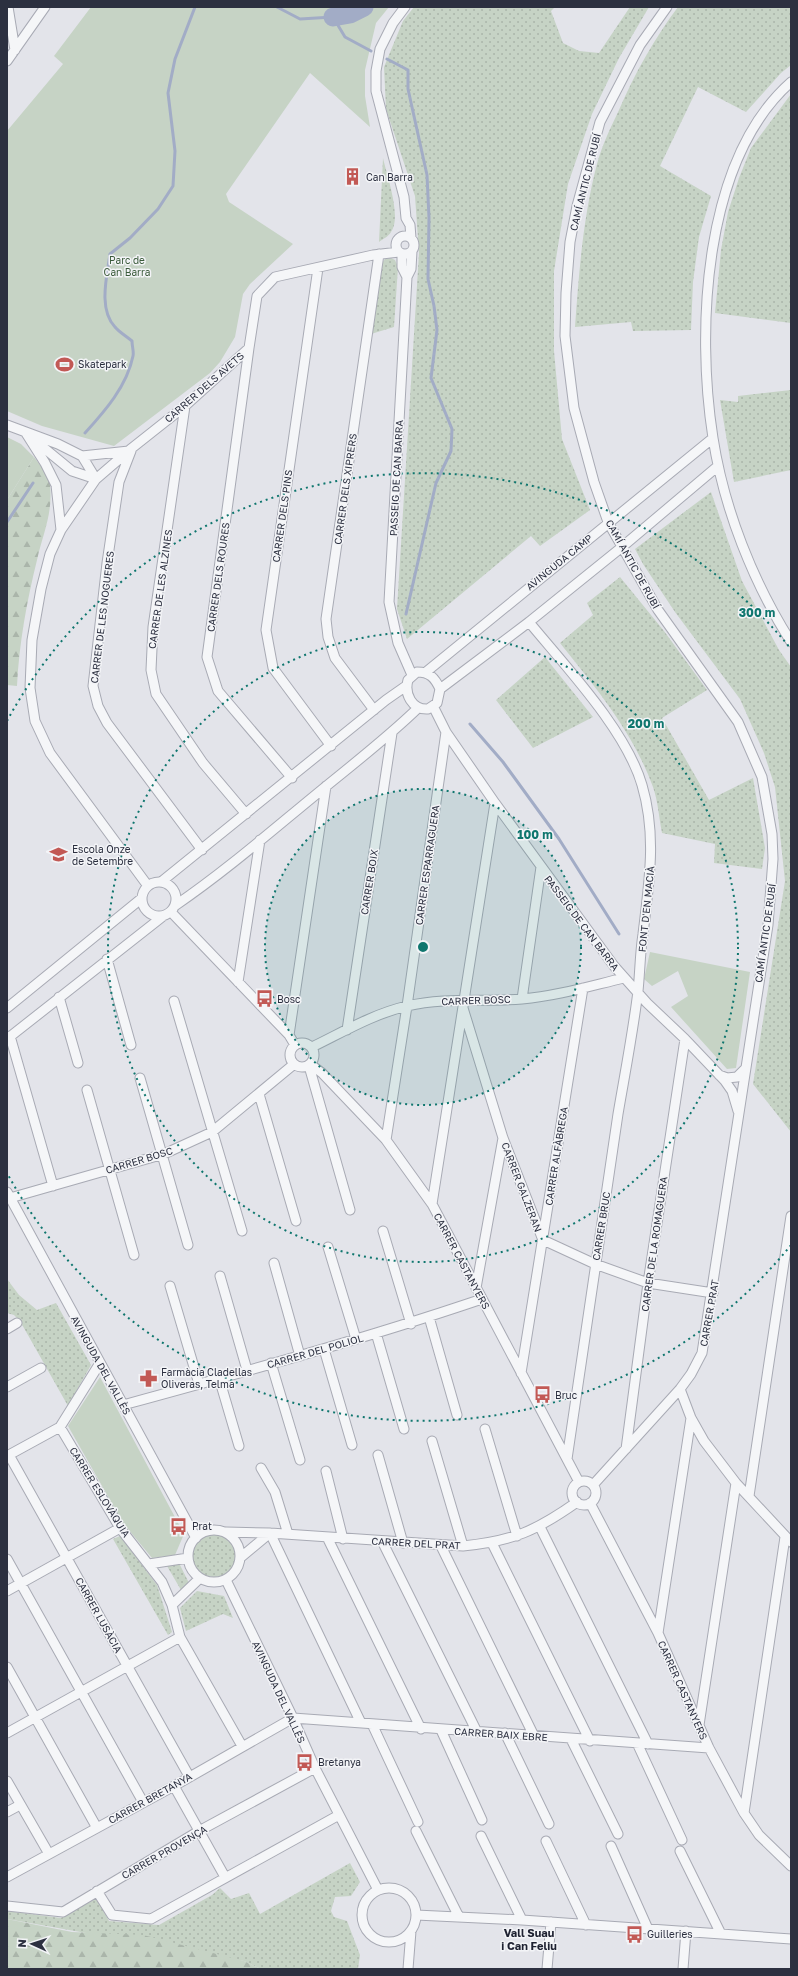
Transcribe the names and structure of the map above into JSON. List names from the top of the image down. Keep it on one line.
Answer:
{"streets":{"street":["CAMÍ ANTIC DE RUBÍ","CARRER DELS AVETS","PASSEIG DE CAN BARRA","CARRER DELS XIPRERS","CARRER DELS PINS","AVINGUDA CAMP","CARRER DELS ROURES","CARRER DE LES ALZINES","CARRER DE LES NOGUERES","CARRER ESPARRAGUERA","CARRER BOIX","FONT D'EN MACIÀ","CARRER BOSC","CARRER ALFÀBREGA","CARRER GALZERAN","CARRER BRUC","CARRER DE LA ROMAGUERA","CARRER CASTANYERS","CARRER PRAT","CARRER DEL POLIOL","AVINGUDA DEL VALLÈS","CARRER ESLOVÀQUIA","CARRER DEL PRAT","CARRER LUSÀCIA","CARRER BAIX EBRE","CARRER BRETANYA","CARRER PROVENÇA"]},"crossings":[["CAMÍ ANTIC DE RUBÍ","PASSEIG DE CAN BARRA"],["CAMÍ ANTIC DE RUBÍ","AVINGUDA CAMP"],["CAMÍ ANTIC DE RUBÍ","CARRER PRAT"],["CARRER DELS AVETS","PASSEIG DE CAN BARRA"],["CARRER DELS AVETS","CARRER DELS XIPRERS"],["CARRER DELS AVETS","CARRER DELS PINS"],["CARRER DELS AVETS","CARRER DELS ROURES"],["CARRER DELS AVETS","CARRER DE LES ALZINES"],["CARRER DELS AVETS","CARRER DE LES NOGUERES"],["PASSEIG DE CAN BARRA","AVINGUDA CAMP"],["PASSEIG DE CAN BARRA","CARRER ESPARRAGUERA"],["PASSEIG DE CAN BARRA","FONT D'EN MACIÀ"],["PASSEIG DE CAN BARRA","CARRER BOSC"],["PASSEIG DE CAN BARRA","CARRER GALZERAN"],["PASSEIG DE CAN BARRA","CARRER BRUC"],["PASSEIG DE CAN BARRA","CARRER DE LA ROMAGUERA"],["PASSEIG DE CAN BARRA","CARRER PRAT"],["CARRER ESPARRAGUERA","CARRER BOSC"],["CARRER ESPARRAGUERA","CARRER CASTANYERS"],["CARRER BOIX","CARRER BOSC"],["FONT D'EN MACIÀ","CARRER BRUC"],["CARRER BOSC","CARRER ALFÀBREGA"],["CARRER BOSC","CARRER GALZERAN"],["CARRER BOSC","CARRER CASTANYERS"],["CARRER BOSC","AVINGUDA DEL VALLÈS"],["CARRER ALFÀBREGA","CARRER GALZERAN"],["CARRER ALFÀBREGA","CARRER CASTANYERS"],["CARRER GALZERAN","CARRER BRUC"],["CARRER GALZERAN","CARRER DE LA ROMAGUERA"],["CARRER GALZERAN","CARRER PRAT"],["CARRER BRUC","CARRER CASTANYERS"],["CARRER DE LA ROMAGUERA","CARRER PRAT"],["CARRER CASTANYERS","CARRER PRAT"],["CARRER CASTANYERS","CARRER DEL POLIOL"],["CARRER CASTANYERS","CARRER DEL PRAT"],["CARRER CASTANYERS","CARRER BAIX EBRE"],["CARRER PRAT","CARRER DEL PRAT"],["CARRER DEL POLIOL","AVINGUDA DEL VALLÈS"],["AVINGUDA DEL VALLÈS","CARRER DEL PRAT"],["AVINGUDA DEL VALLÈS","CARRER BAIX EBRE"],["AVINGUDA DEL VALLÈS","CARRER BRETANYA"],["AVINGUDA DEL VALLÈS","CARRER PROVENÇA"],["CARRER ESLOVÀQUIA","CARRER BRETANYA"],["CARRER LUSÀCIA","CARRER BRETANYA"],["CARRER BAIX EBRE","CARRER BRETANYA"]],"districts":["Vall Suau i Can Feliu"],"parks":["Parc de Can Barra"],"places":{"building":["Can Barra"],"sports":["Skatepark"],"school or university":["Escola Onze de Setembre"],"bus stop":["Bosc","Bruc","Prat","Bretanya","Guilleries"],"pharmacy":["Farmàcia Cladellas Oliveras, Telma"]},"north":"left","rings":["300 m","200 m","100 m"]}
